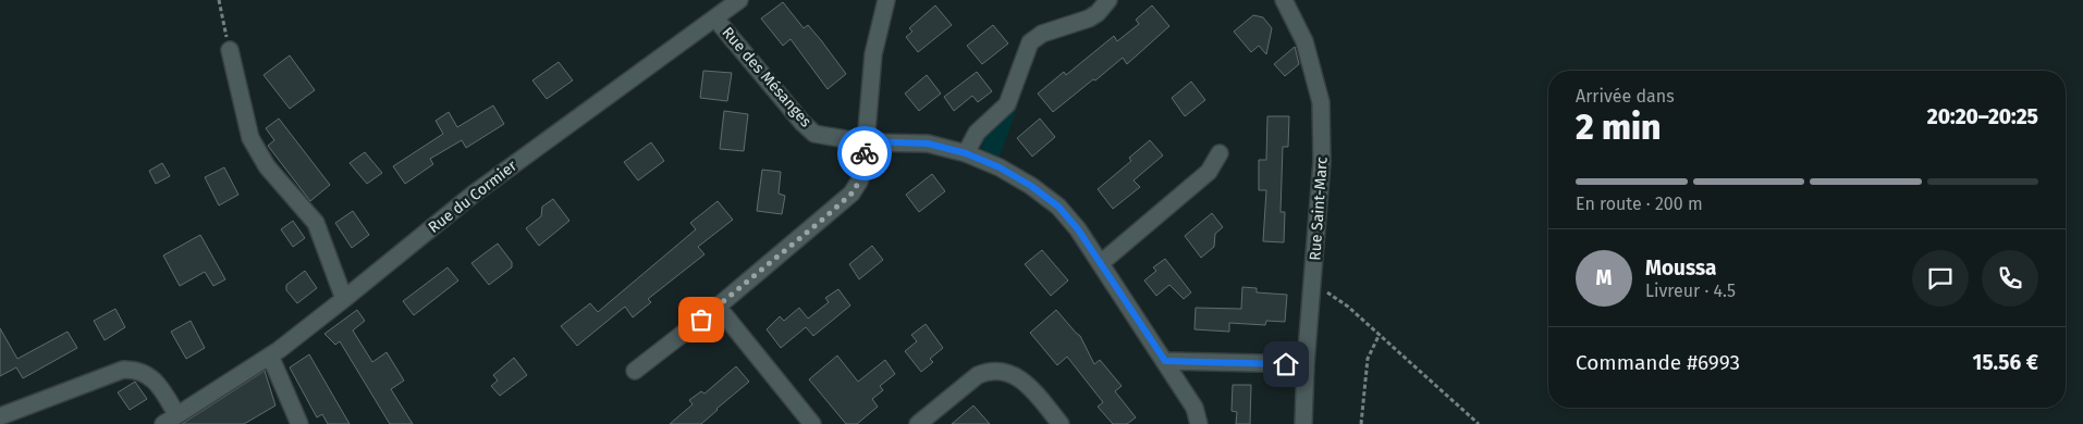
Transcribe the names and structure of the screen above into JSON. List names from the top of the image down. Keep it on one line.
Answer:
{"streets":{"street":["Rue des Mésanges","Rue du Cormier","Rue Saint-Marc"]},"crossings":[["Rue des Mésanges","Rue du Cormier"]],"page":{"heading":["2 min","Arrivée dans","20:20–20:25"],"panel":["Moussa","Livreur · 4.5","Commande #6993","15.56 €"],"bar":"En route · 200 m","round":"M"}}
